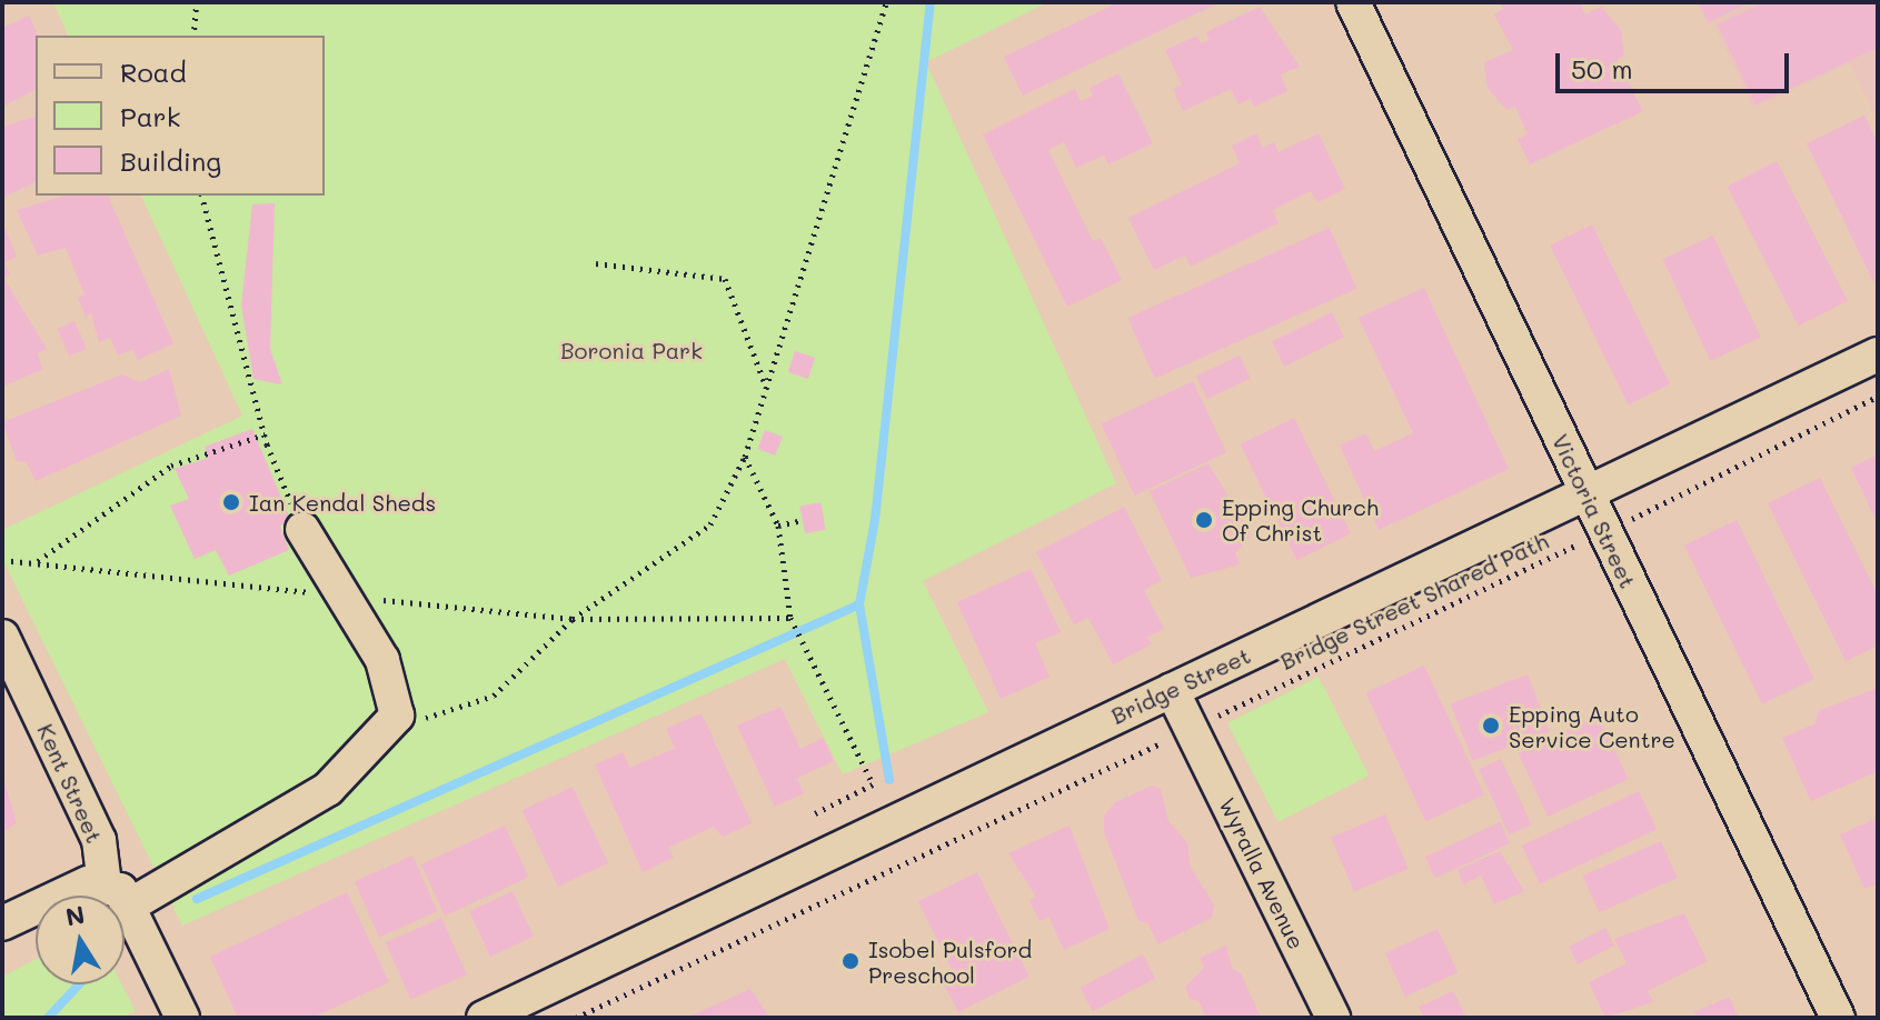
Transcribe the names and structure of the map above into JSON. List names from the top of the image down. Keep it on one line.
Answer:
{"streets":{"street":["Victoria Street","Bridge Street","Kent Street","Wyralla Avenue"],"path":["Bridge Street Shared Path"]},"crossings":[["Victoria Street","Bridge Street"],["Bridge Street Shared Path","Wyralla Avenue"],["Bridge Street","Wyralla Avenue"]],"parks":["Boronia Park"],"places":["Ian Kendal Sheds","Epping Church Of Christ","Epping Auto Service Centre","Isobel Pulsford Preschool"],"legend":["Road","Park","Building"],"scale_bar":"50 m","north":"top"}
